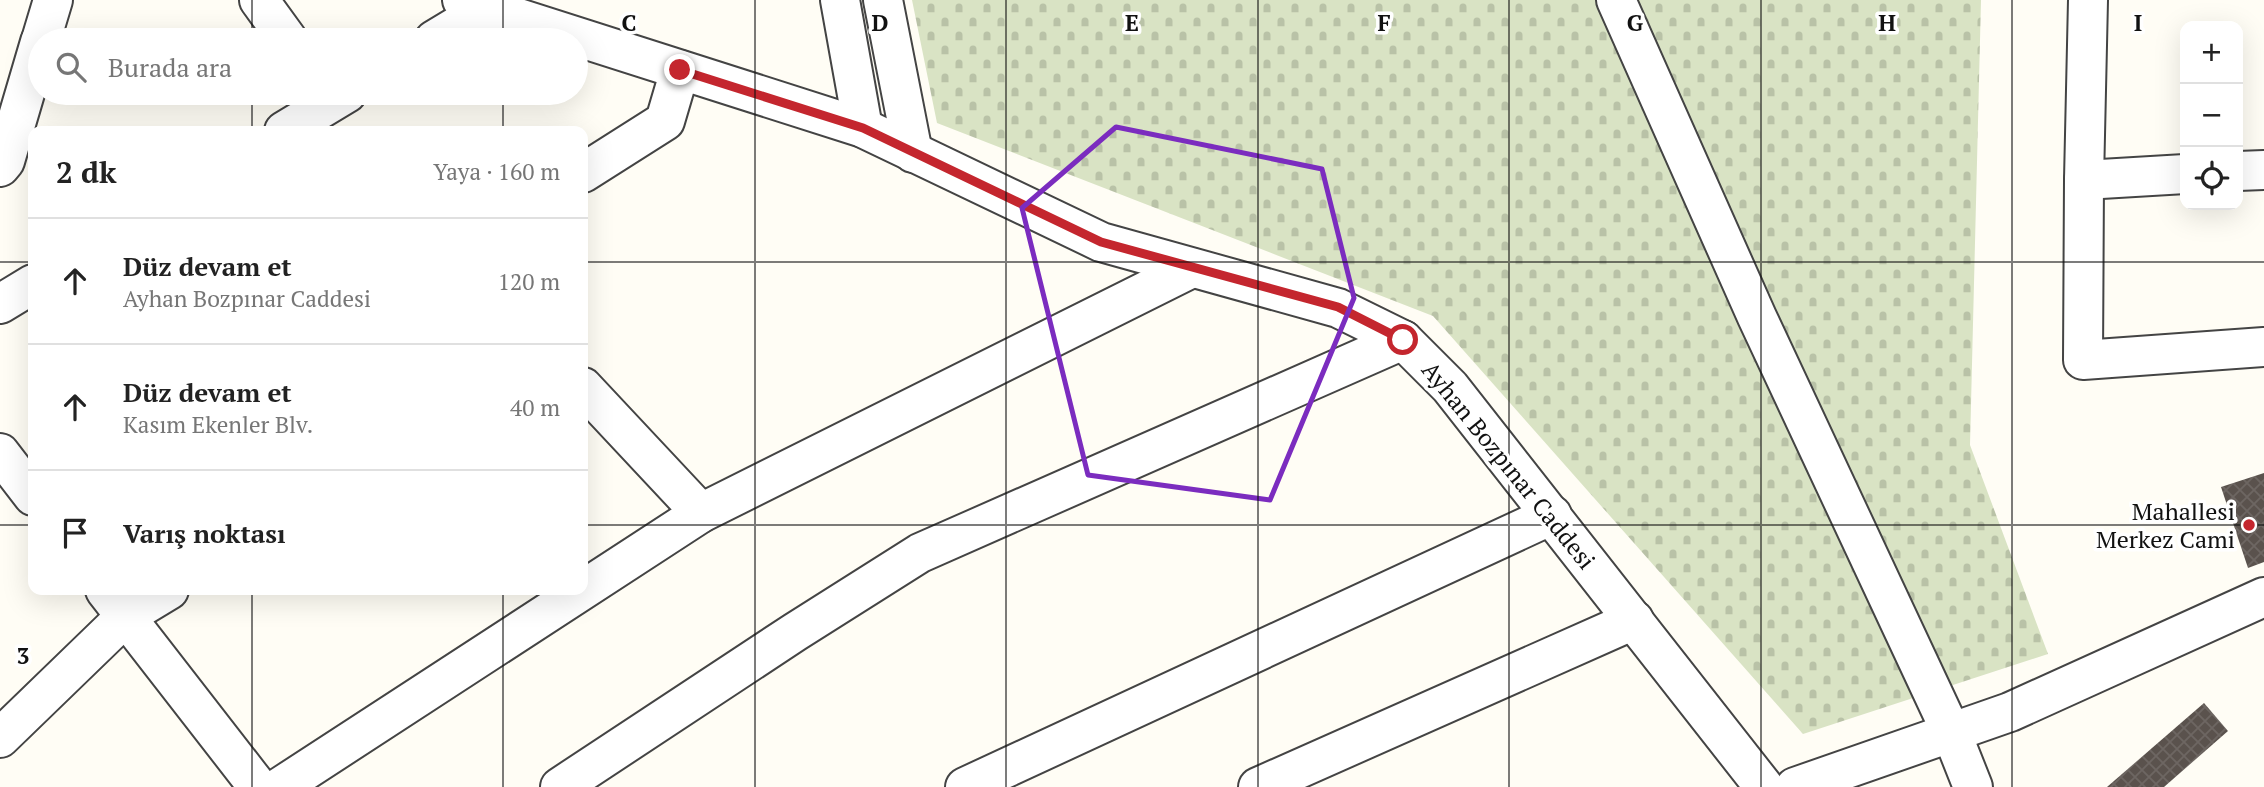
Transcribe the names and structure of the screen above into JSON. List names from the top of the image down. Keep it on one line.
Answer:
{"streets":{"street":["Ayhan Bozpınar Caddesi"]},"places":["Mahallesi Merkez Cami"],"page":{"map_buttons":["+","−"],"search":"Burada ara","heading":["2 dk","Yaya · 160 m"],"list":[["Düz devam et","Ayhan Bozpınar Caddesi","120 m"],["Düz devam et","Kasım Ekenler Blv.","40 m"],"Varış noktası"]},"grid":{"columns":["C","D","E","F","G","H","I"],"rows":["3"]}}
